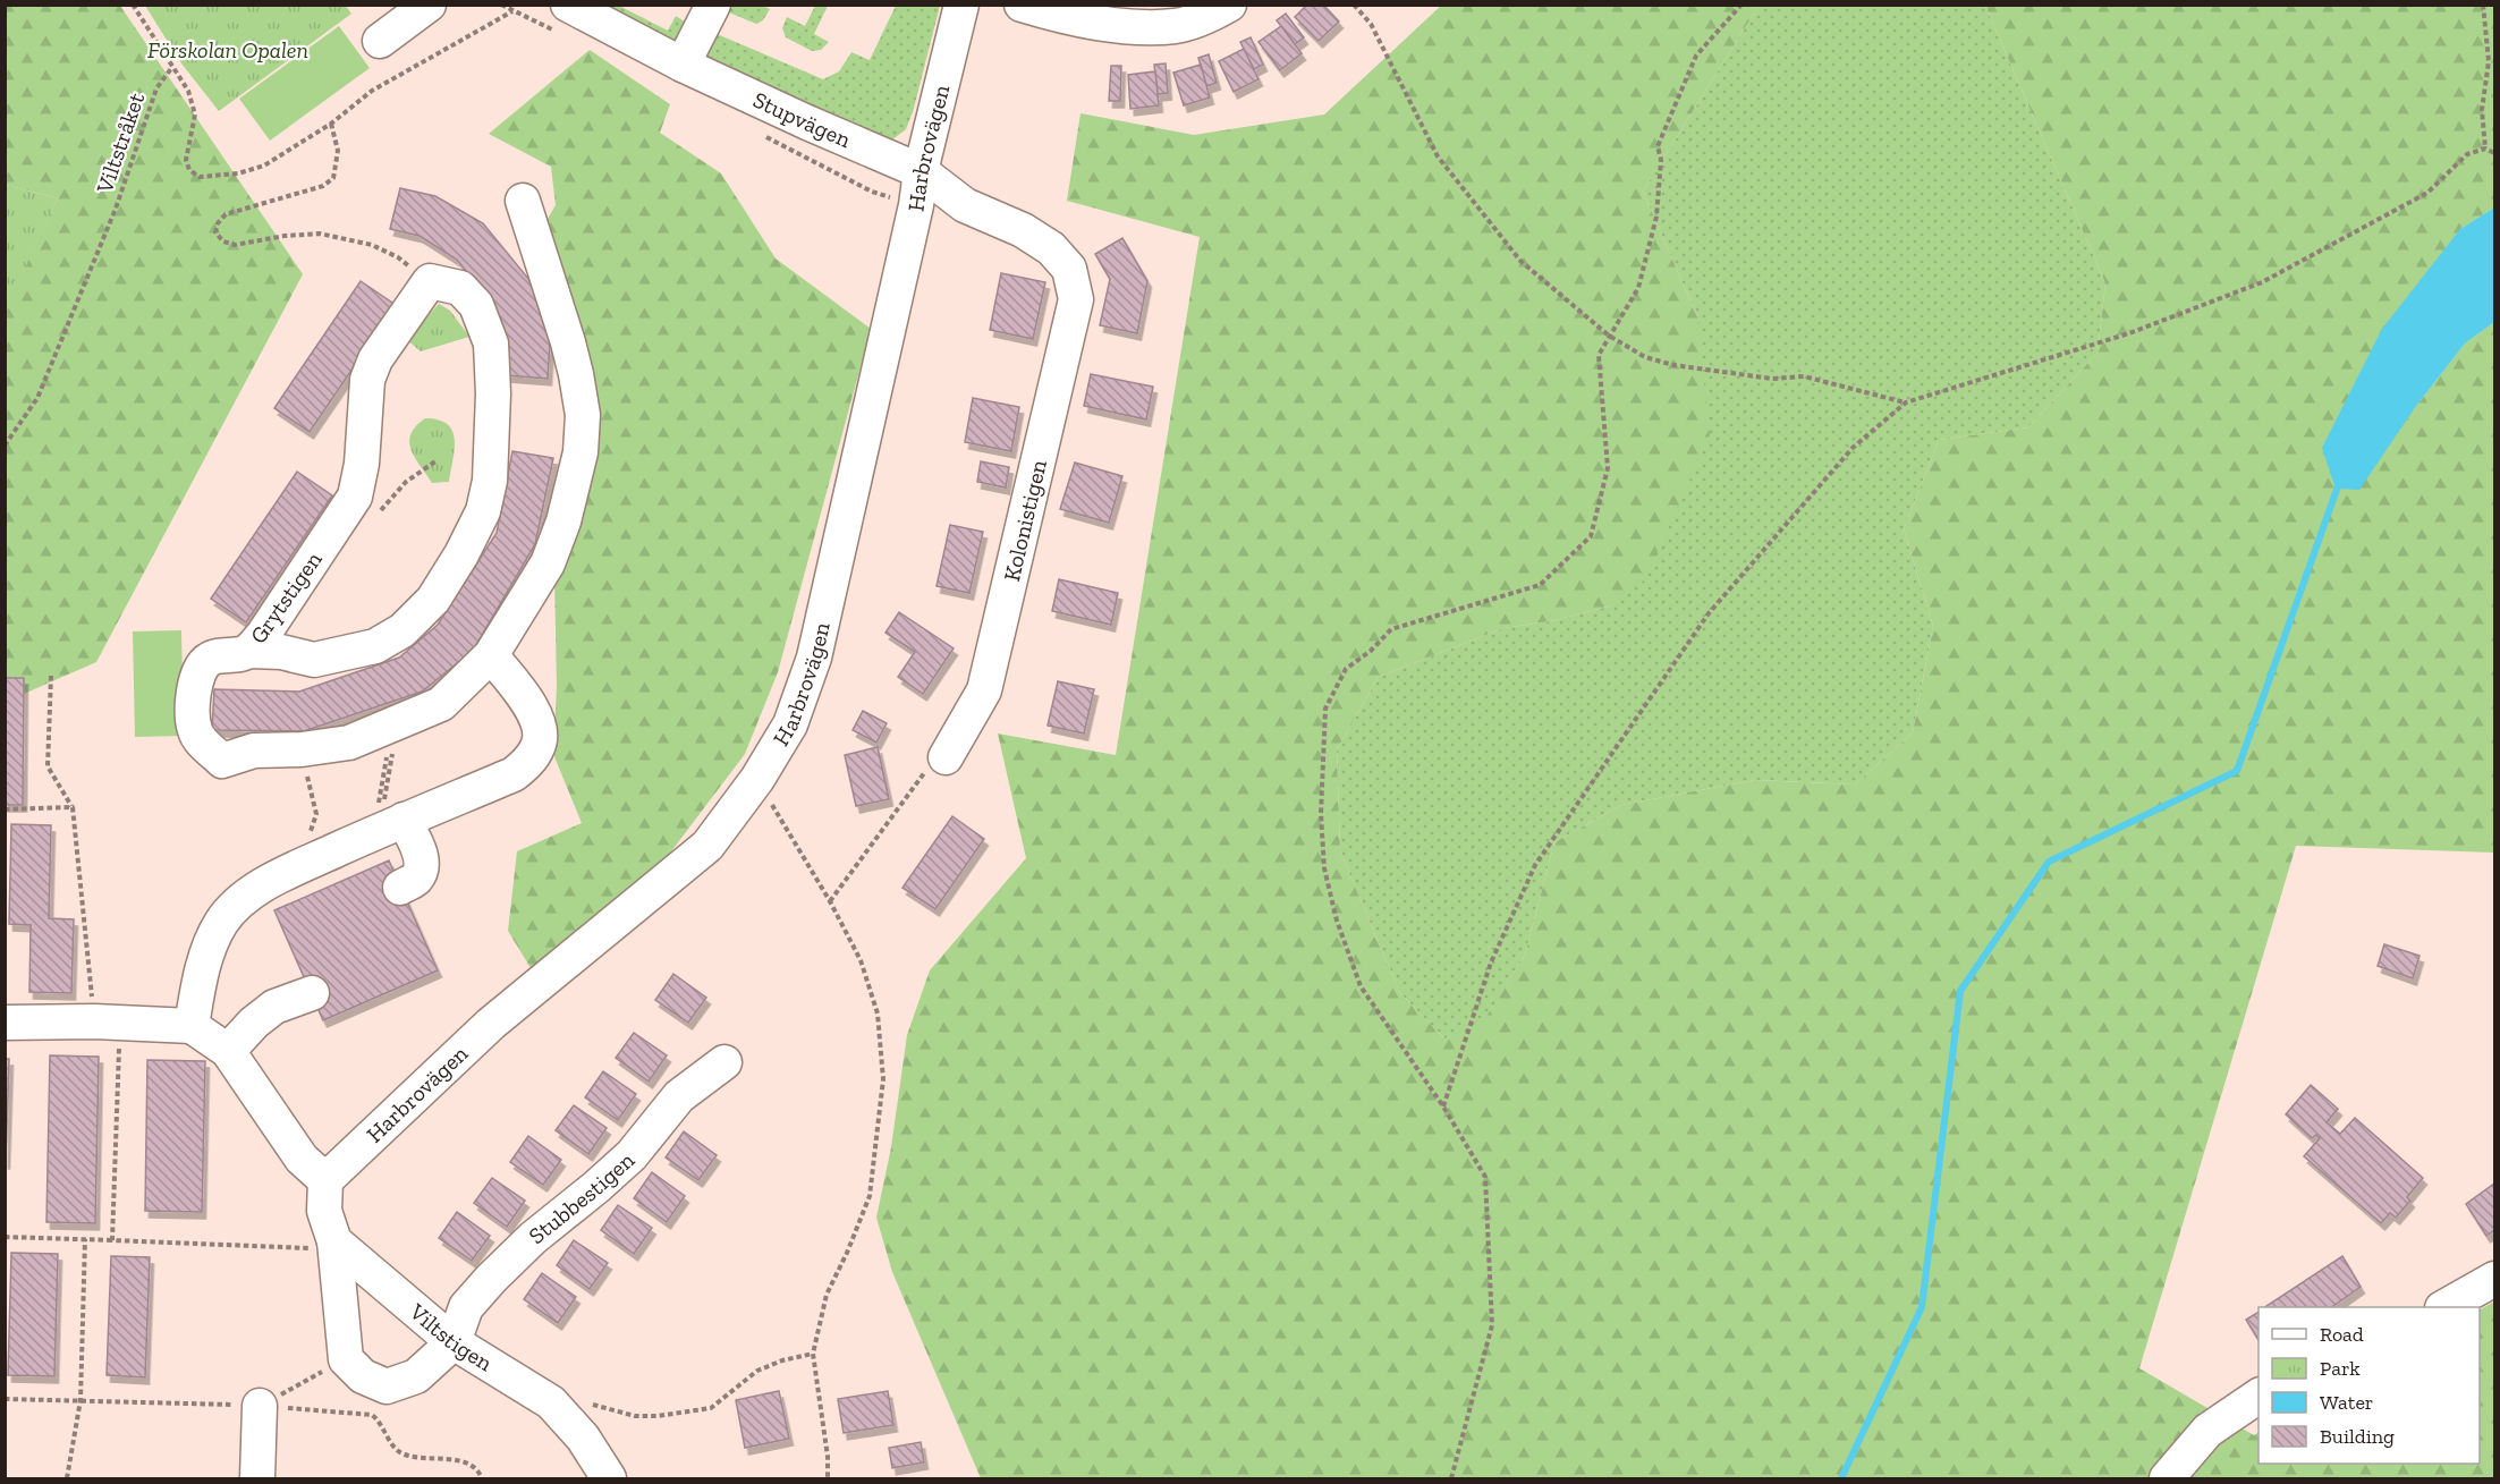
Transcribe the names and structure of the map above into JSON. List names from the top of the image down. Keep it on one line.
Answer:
{"streets":{"street":["Stupvägen","Harbrovägen","Kolonistigen","Grytstigen","Stubbestigen","Viltstigen"],"path":["Viltstråket"]},"crossings":[["Stupvägen","Harbrovägen"],["Stupvägen","Kolonistigen"],["Harbrovägen","Kolonistigen"],["Stubbestigen","Viltstigen"]],"parks":["Förskolan Opalen"],"legend":["Road","Park","Water","Building"]}
